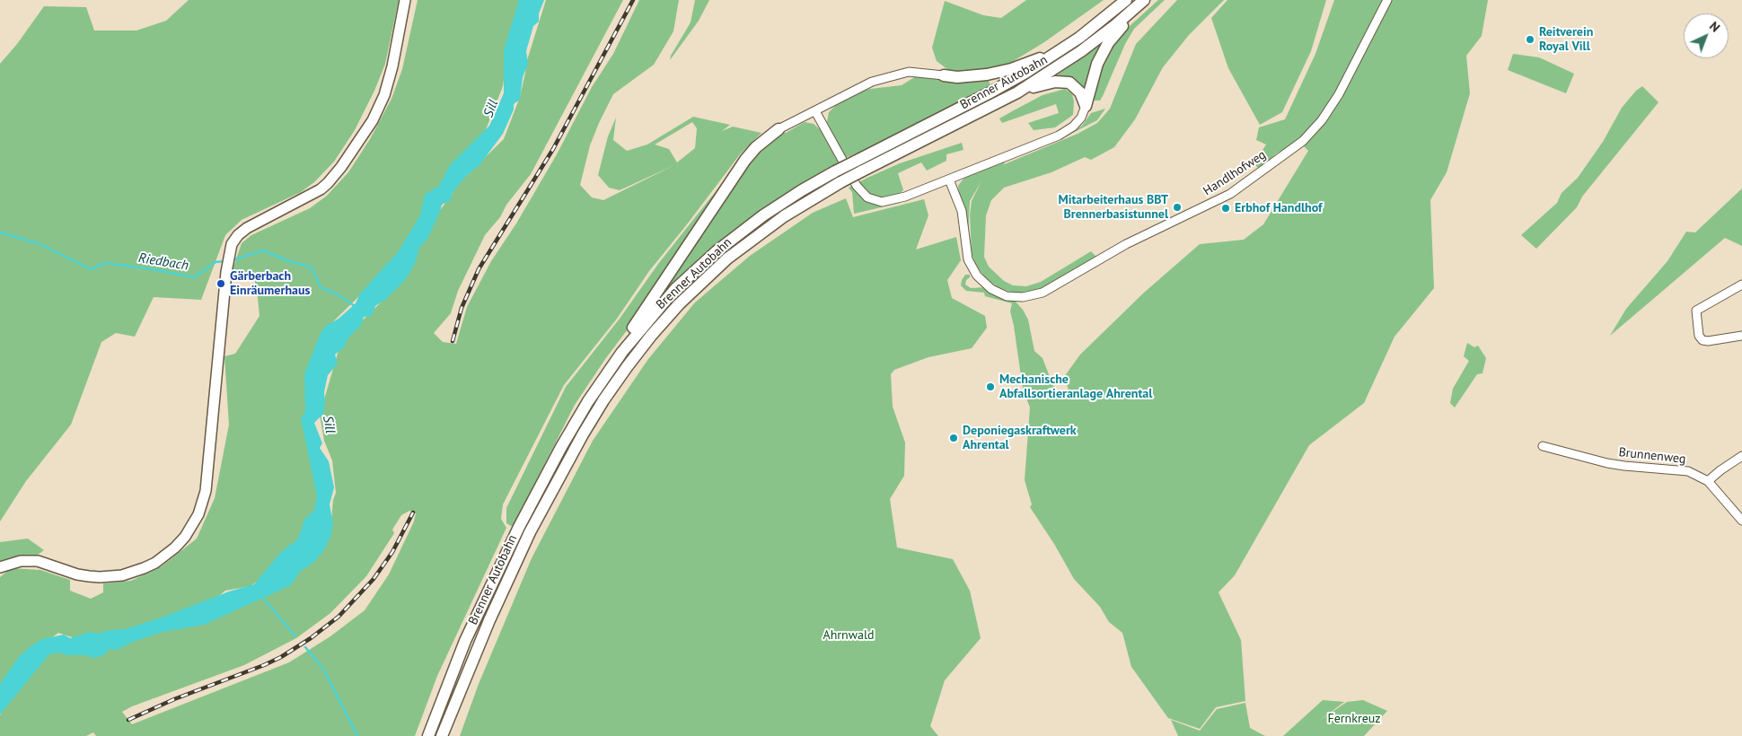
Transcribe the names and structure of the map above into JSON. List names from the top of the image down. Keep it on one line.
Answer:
{"streets":{"highway":["Brenner Autobahn"],"street":["Handlhofweg","Brunnenweg"]},"water":["Sill","Riedbach"],"parks":["Ahrnwald","Fernkreuz"],"places":["Reitverein Royal Vill","Mitarbeiterhaus BBT Brennerbasistunnel","Erbhof Handlhof","Gärberbach Einräumerhaus","Mechanische Abfallsortieranlage Ahrental","Deponiegaskraftwerk Ahrental"],"north":"top right"}
